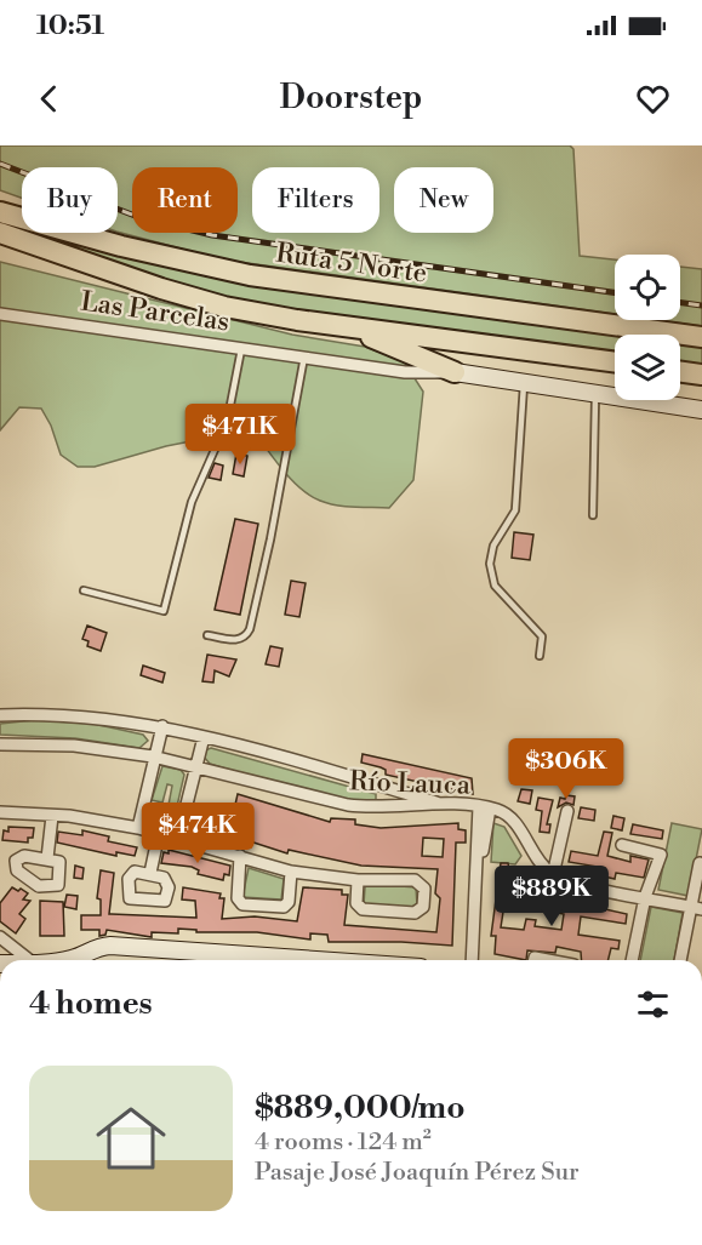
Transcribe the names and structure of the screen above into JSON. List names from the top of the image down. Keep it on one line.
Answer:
{"streets":{"highway":["Ruta 5 Norte"],"street":["Las Parcelas","Río Lauca"]},"page":{"status":"10:51","header":"Doorstep","chip":["Buy","Rent","Filters","New"],"price":["$471K","$306K","$474K","$889K"],"heading":"4 homes","list":[{"name":"$889,000/mo","note":"4 rooms · 124 m² · Pasaje José Joaquín Pérez Sur"}]}}
